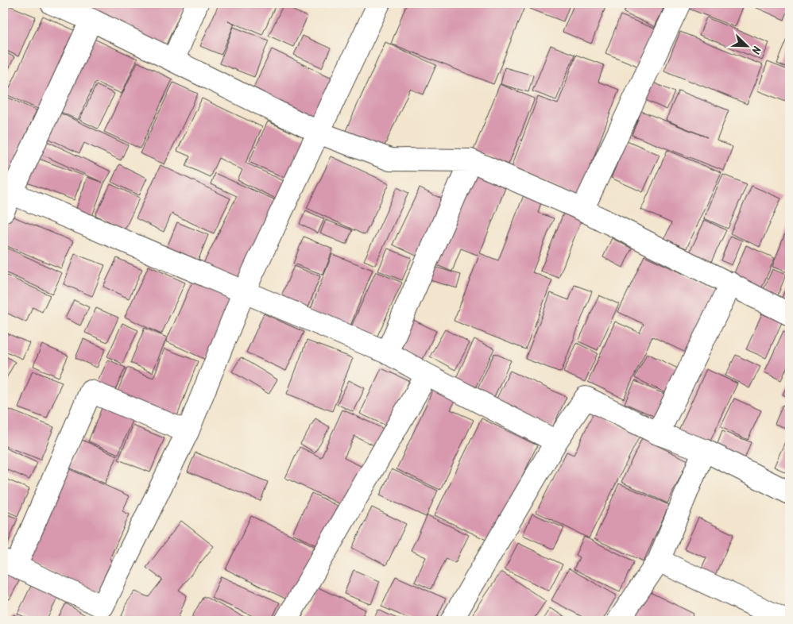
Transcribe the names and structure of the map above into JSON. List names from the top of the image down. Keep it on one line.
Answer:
{"north":"bottom right"}
